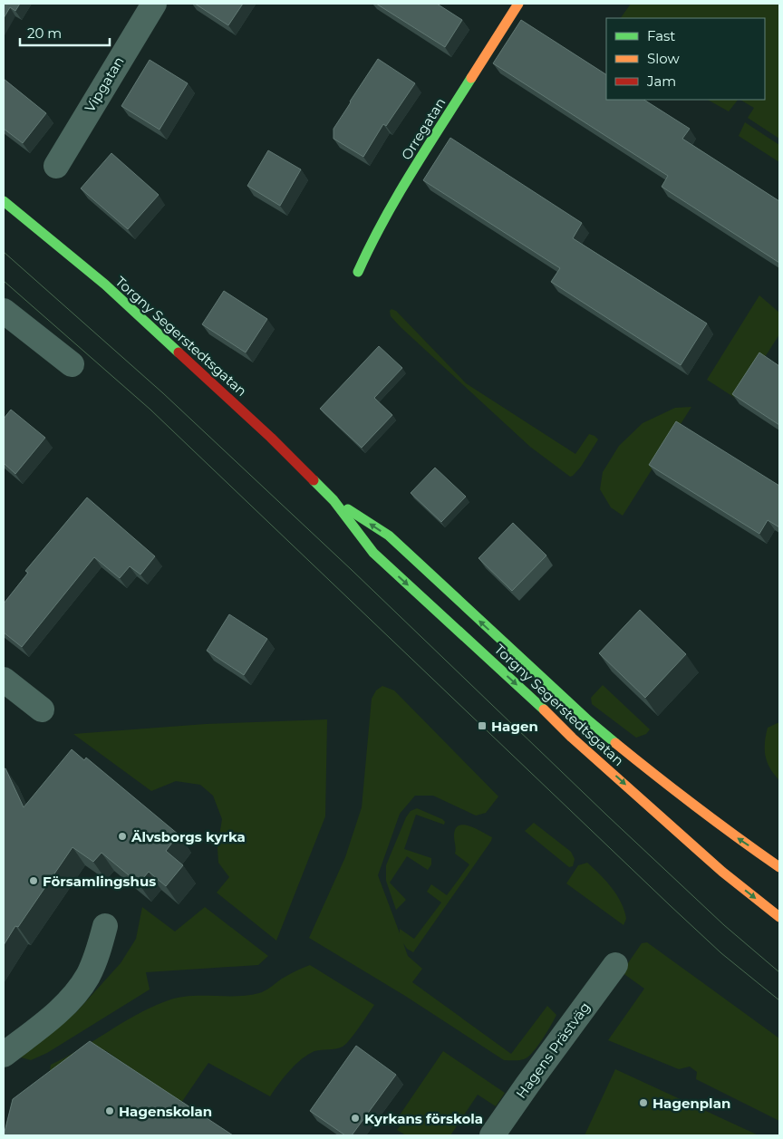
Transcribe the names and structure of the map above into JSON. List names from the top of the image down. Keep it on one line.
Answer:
{"streets":{"street":["Vipgatan","Orregatan","Torgny Segerstedtsgatan","Hagens Prästväg"]},"places":{"transit":["Hagen"],"other":["Älvsborgs kyrka","Församlingshus","Hagenplan","Hagenskolan","Kyrkans förskola"]},"legend":["Fast","Slow","Jam"],"scale_bar":"20 m"}
